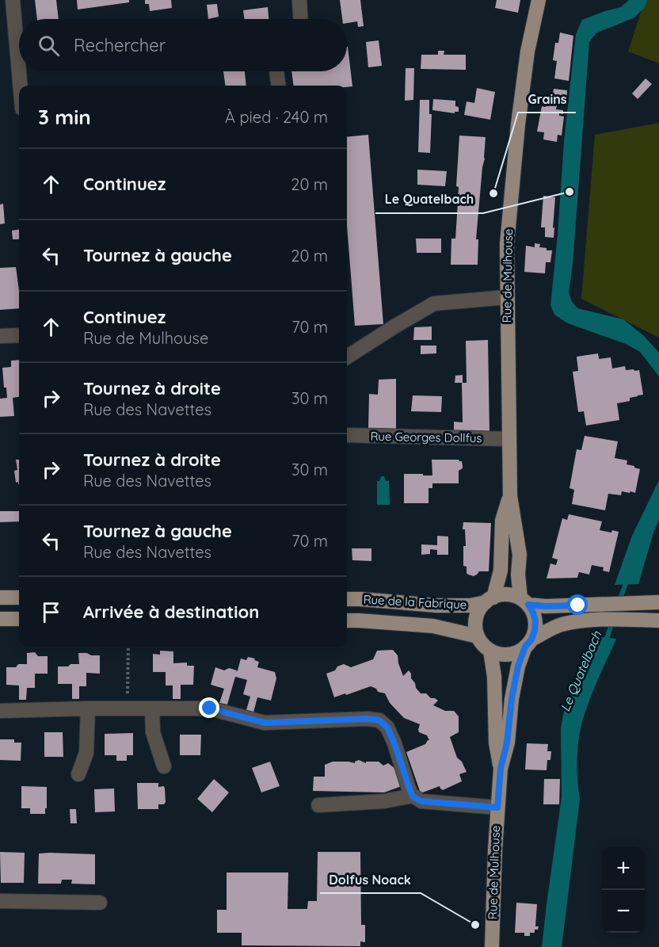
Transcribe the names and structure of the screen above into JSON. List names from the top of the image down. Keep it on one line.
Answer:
{"streets":{"main road":["Rue de Mulhouse","Rue de la Fabrique"],"street":["Rue Georges Dollfus"]},"crossings":[["Rue de Mulhouse","Rue Georges Dollfus"],["Rue de Mulhouse","Rue de la Fabrique"]],"water":["Le Quatelbach"],"places":["Le Quatelbach","Grains","Dolfus Noack"],"page":{"search":"Rechercher","heading":["3 min","À pied · 240 m"],"list":[["Continuez","20 m"],["Tournez à gauche","20 m"],["Continuez","Rue de Mulhouse","70 m"],["Tournez à droite","Rue des Navettes","30 m"],["Tournez à droite","Rue des Navettes","30 m"],["Tournez à gauche","Rue des Navettes","70 m"],"Arrivée à destination"],"map_buttons":["+","−"]}}
